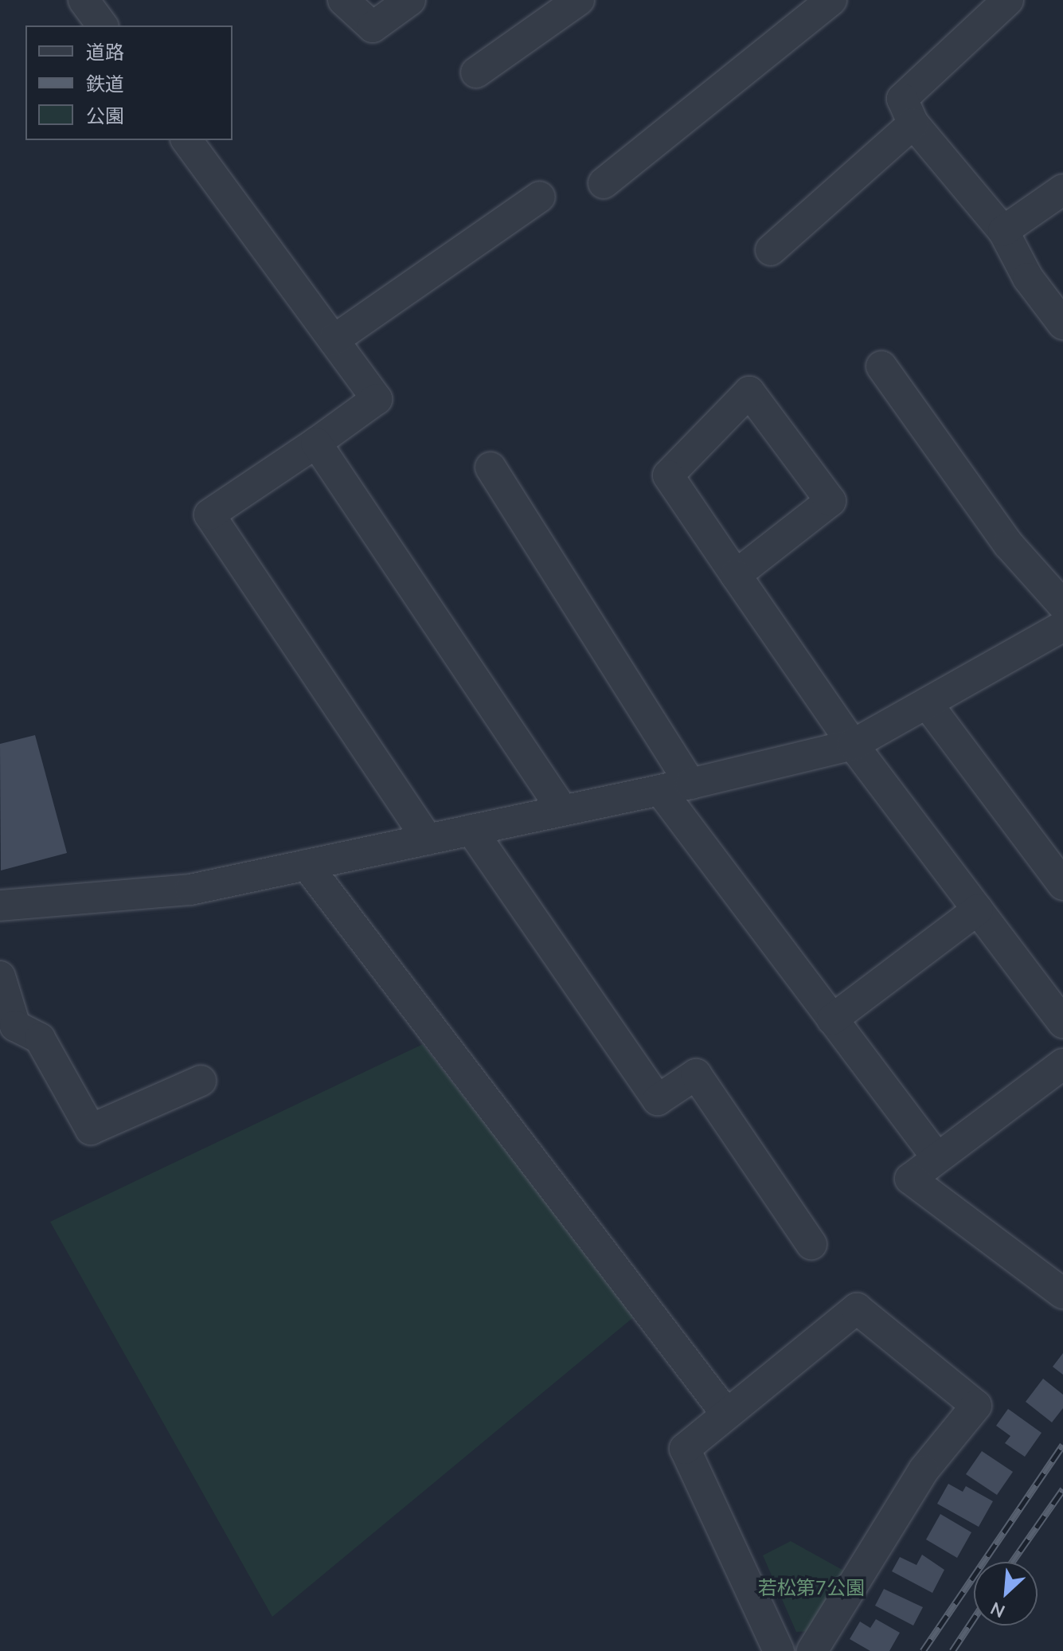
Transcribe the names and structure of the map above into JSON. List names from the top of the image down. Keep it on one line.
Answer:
{"parks":["若松第7公園"],"legend":["道路","鉄道","公園"],"north":"bottom left"}
